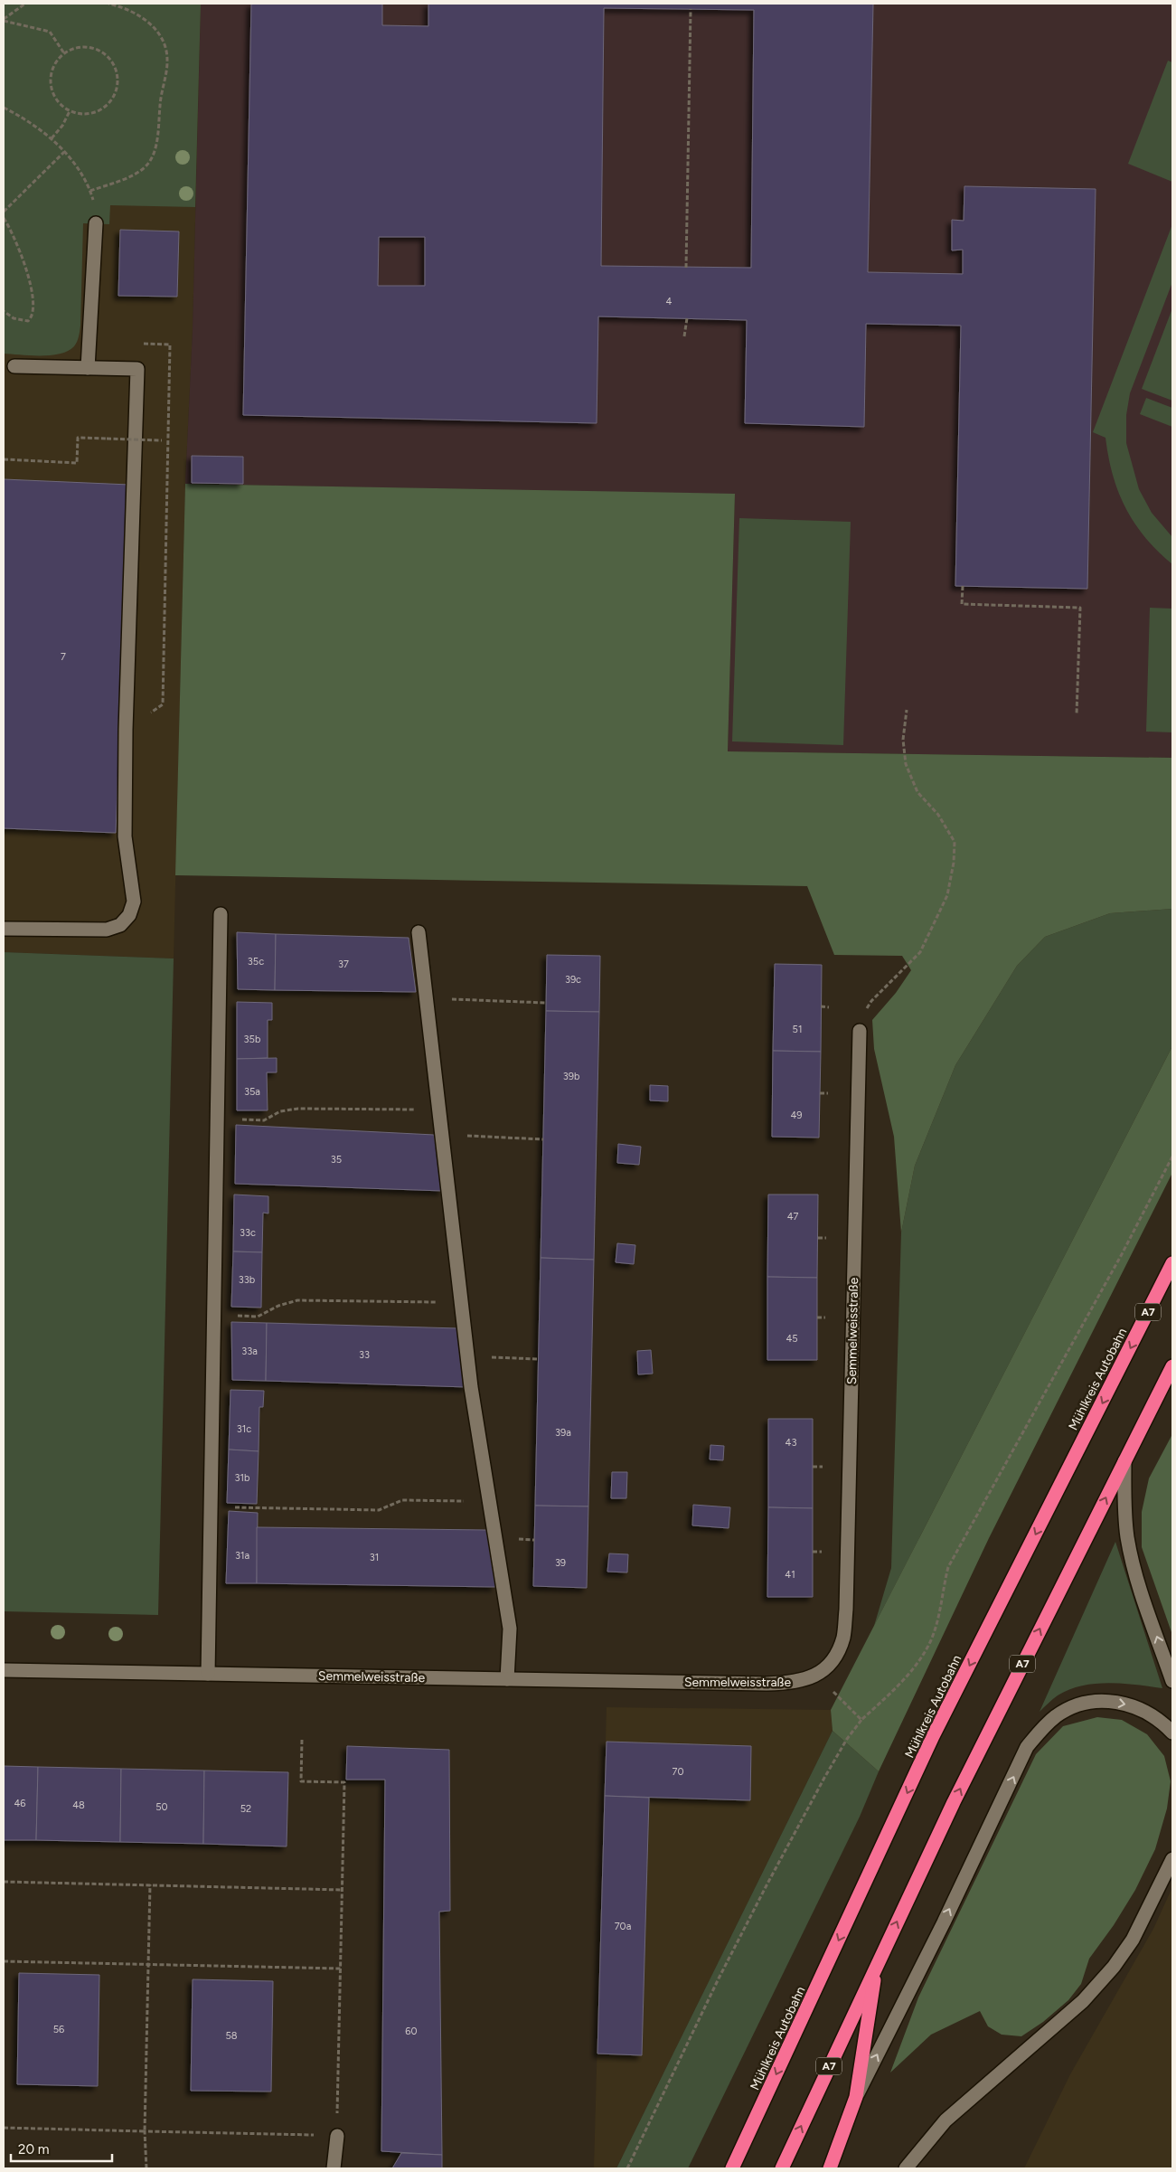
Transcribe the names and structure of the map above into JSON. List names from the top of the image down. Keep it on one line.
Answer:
{"streets":{"highway":["A7","Mühlkreis Autobahn"],"street":["Semmelweisstraße"]},"house_numbers":["4","7","35c","37","39c","51","35b","39b","35a","49","35","47","33c","33b","45","33a","33","31c","39a","43","31b","31a","31","39","41","70","46","48","50","52","70a","56","60","58"],"scale_bar":"20 m"}
